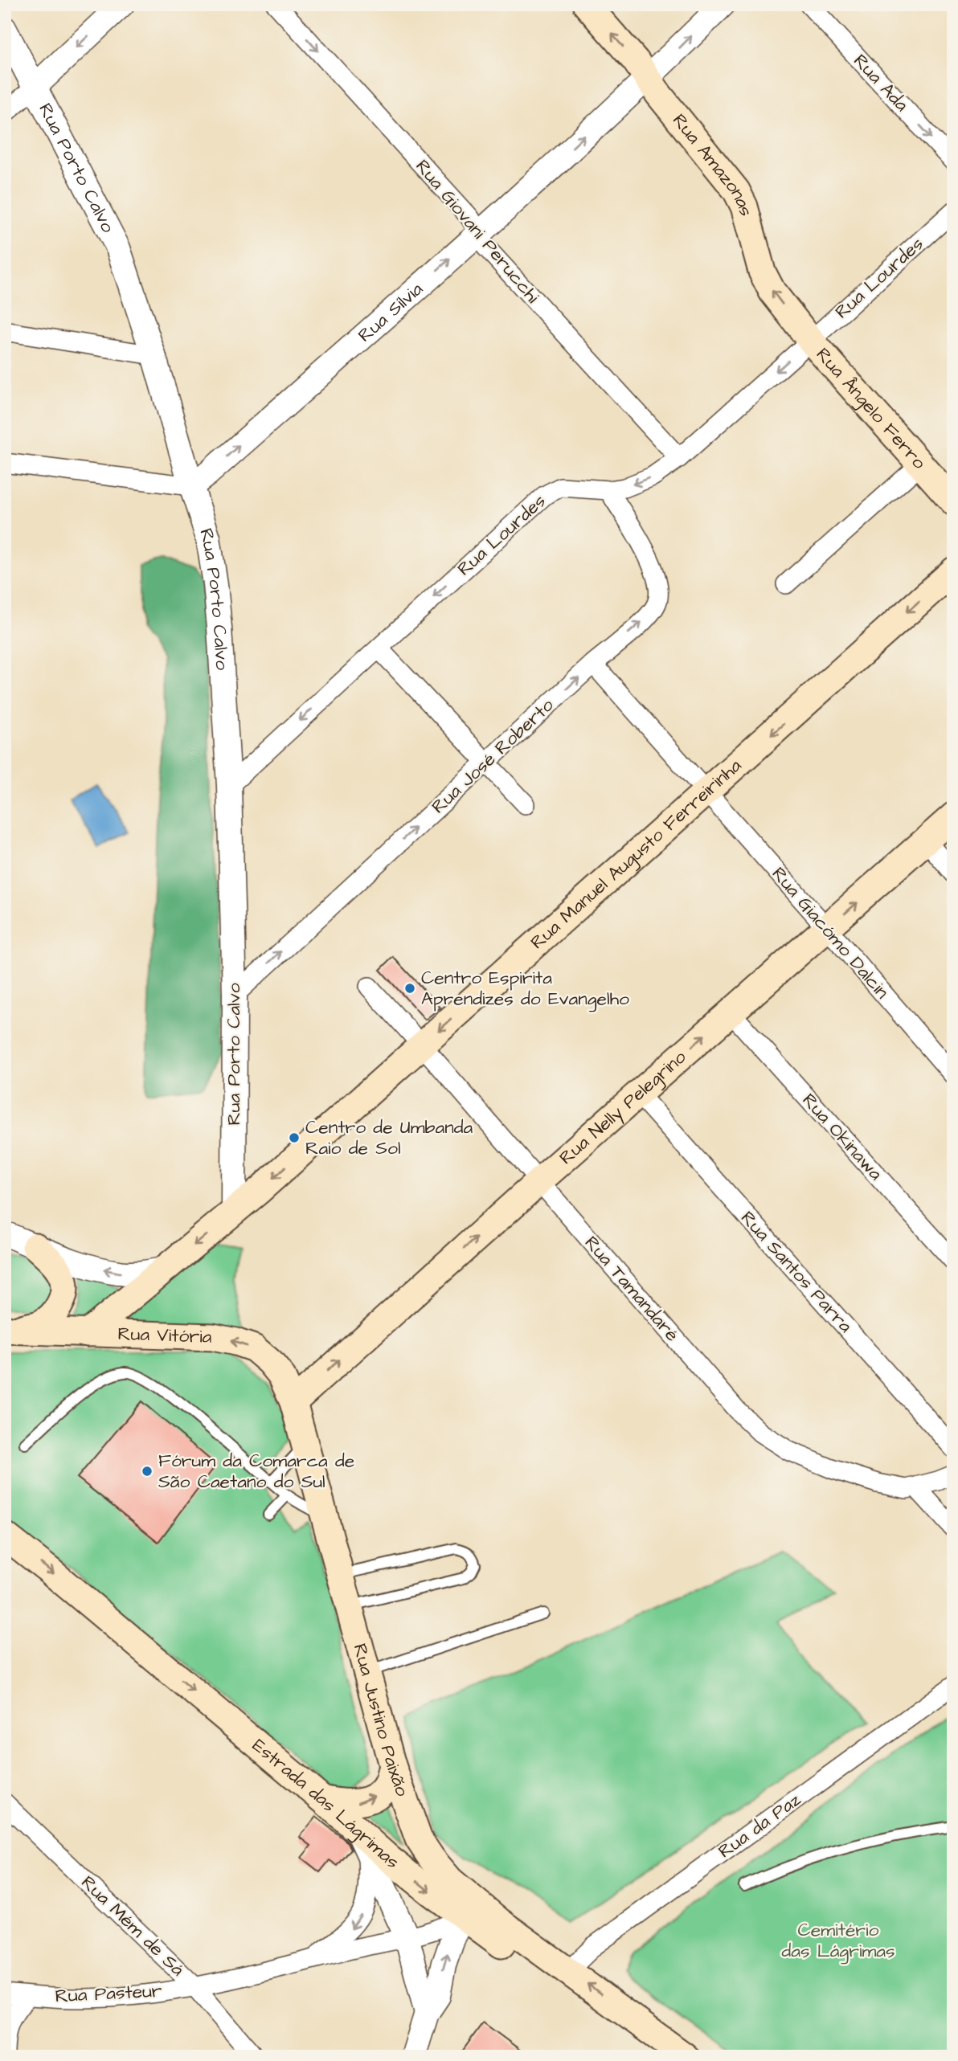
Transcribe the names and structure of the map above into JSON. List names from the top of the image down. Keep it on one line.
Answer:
{"streets":{"main road":["Rua Amazonas","Rua Ângelo Ferro","Rua Manuel Augusto Ferreirinha","Rua Nelly Pelegrino","Rua Vitória","Rua Justino Paixão","Estrada das Lágrimas"],"street":["Rua Ada","Rua Porto Calvo","Rua Giovani Perucchi","Rua Lourdes","Rua Sílvia","Rua José Roberto","Rua Giacómo Dalcin","Rua Okinawa","Rua Santos Parra","Rua Tamandaré","Rua da Paz","Rua Mém de Sá","Rua Pasteur"]},"crossings":[["Rua Amazonas","Rua Lourdes"],["Rua Amazonas","Rua Sílvia"],["Rua Amazonas","Rua Ângelo Ferro"],["Rua Porto Calvo","Rua Lourdes"],["Rua Porto Calvo","Rua Sílvia"],["Rua Porto Calvo","Rua José Roberto"],["Rua Porto Calvo","Rua Manuel Augusto Ferreirinha"],["Rua Giovani Perucchi","Rua Lourdes"],["Rua Giovani Perucchi","Rua Sílvia"],["Rua Lourdes","Rua Ângelo Ferro"],["Rua Lourdes","Rua José Roberto"],["Rua José Roberto","Rua Giacómo Dalcin"],["Rua Manuel Augusto Ferreirinha","Rua Giacómo Dalcin"],["Rua Manuel Augusto Ferreirinha","Rua Tamandaré"],["Rua Manuel Augusto Ferreirinha","Rua Vitória"],["Rua Giacómo Dalcin","Rua Nelly Pelegrino"],["Rua Nelly Pelegrino","Rua Okinawa"],["Rua Nelly Pelegrino","Rua Santos Parra"],["Rua Nelly Pelegrino","Rua Tamandaré"],["Rua Nelly Pelegrino","Rua Vitória"],["Rua Nelly Pelegrino","Rua Justino Paixão"],["Rua Vitória","Rua Justino Paixão"],["Rua Justino Paixão","Estrada das Lágrimas"],["Rua Justino Paixão","Rua Pasteur"],["Estrada das Lágrimas","Rua da Paz"],["Estrada das Lágrimas","Rua Pasteur"],["Rua Mém de Sá","Rua Pasteur"]],"one_way":["Rua Ada","Rua Amazonas","Rua Giovani Perucchi","Rua Lourdes","Rua Sílvia","Rua José Roberto","Rua Manuel Augusto Ferreirinha","Rua Nelly Pelegrino","Rua Vitória"],"parks":["Cemitério das Lágrimas"],"places":["Centro Espirita Aprendizes do Evangelho","Centro de Umbanda Raio de Sol","Fórum da Comarca de São Caetano do Sul"]}
